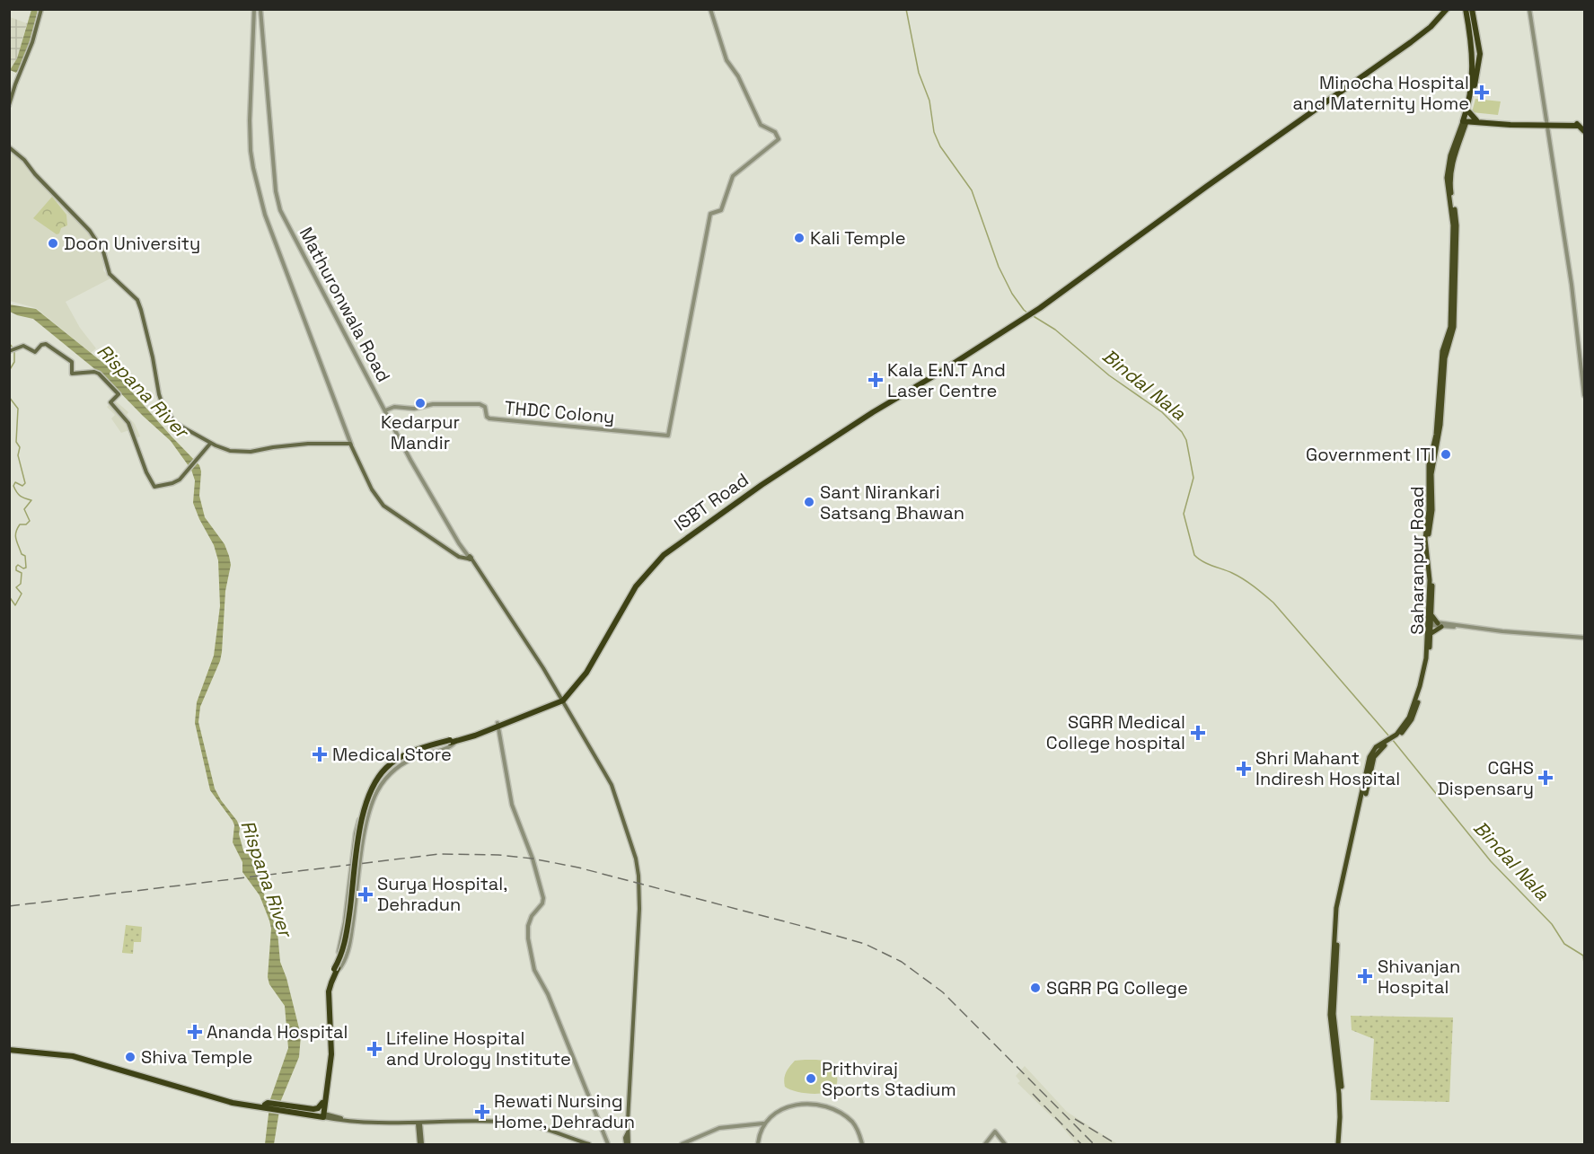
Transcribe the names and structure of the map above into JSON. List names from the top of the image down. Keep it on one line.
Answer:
{"streets":{"highway":["ISBT Road"],"main road":["Saharanpur Road"],"street":["Mathuronwala Road","THDC Colony"]},"crossings":[["Mathuronwala Road","THDC Colony"]],"water":["Bindal Nala","Rispana River"],"places":{"health":["Minocha Hospital and Maternity Home","Kala E.N.T And Laser Centre","SGRR Medical College hospital","Medical Store","Shri Mahant Indiresh Hospital","CGHS Dispensary","Surya Hospital, Dehradun","Shivanjan Hospital","Ananda Hospital","Lifeline Hospital and Urology Institute","Rewati Nursing Home, Dehradun"],"other":["Kali Temple","Doon University","Kedarpur Mandir","Government ITI","Sant Nirankari Satsang Bhawan","SGRR PG College","Shiva Temple","Prithviraj Sports Stadium"]}}
